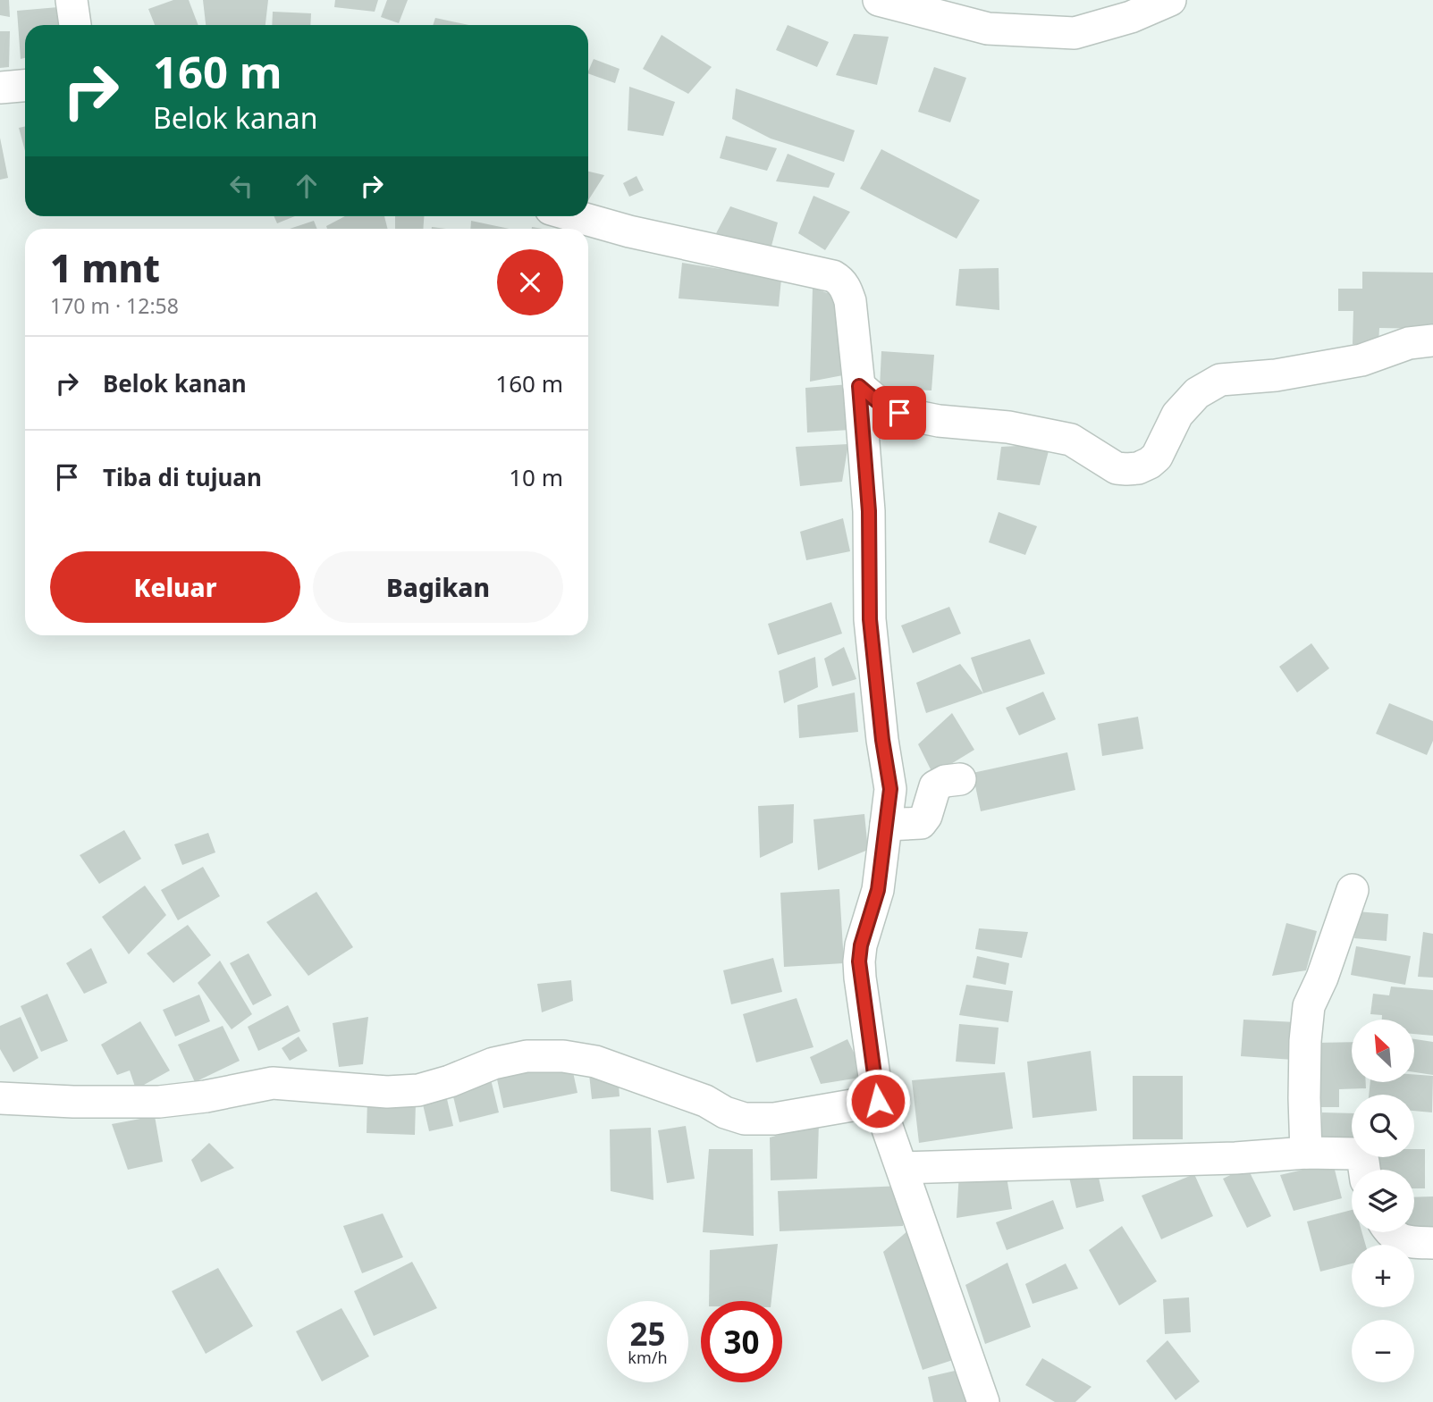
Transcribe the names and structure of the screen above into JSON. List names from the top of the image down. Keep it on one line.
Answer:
{"north":"top left","page":{"turn":["160 m","Belok kanan"],"heading":["1 mnt","170 m · 12:58"],"list":[{"name":"Belok kanan","value":"160 m"},{"name":"Tiba di tujuan","value":"10 m"}],"buttons":["Keluar","Bagikan"],"map_buttons":["+","−"],"speed":"25 km/h","limit":"30"}}
